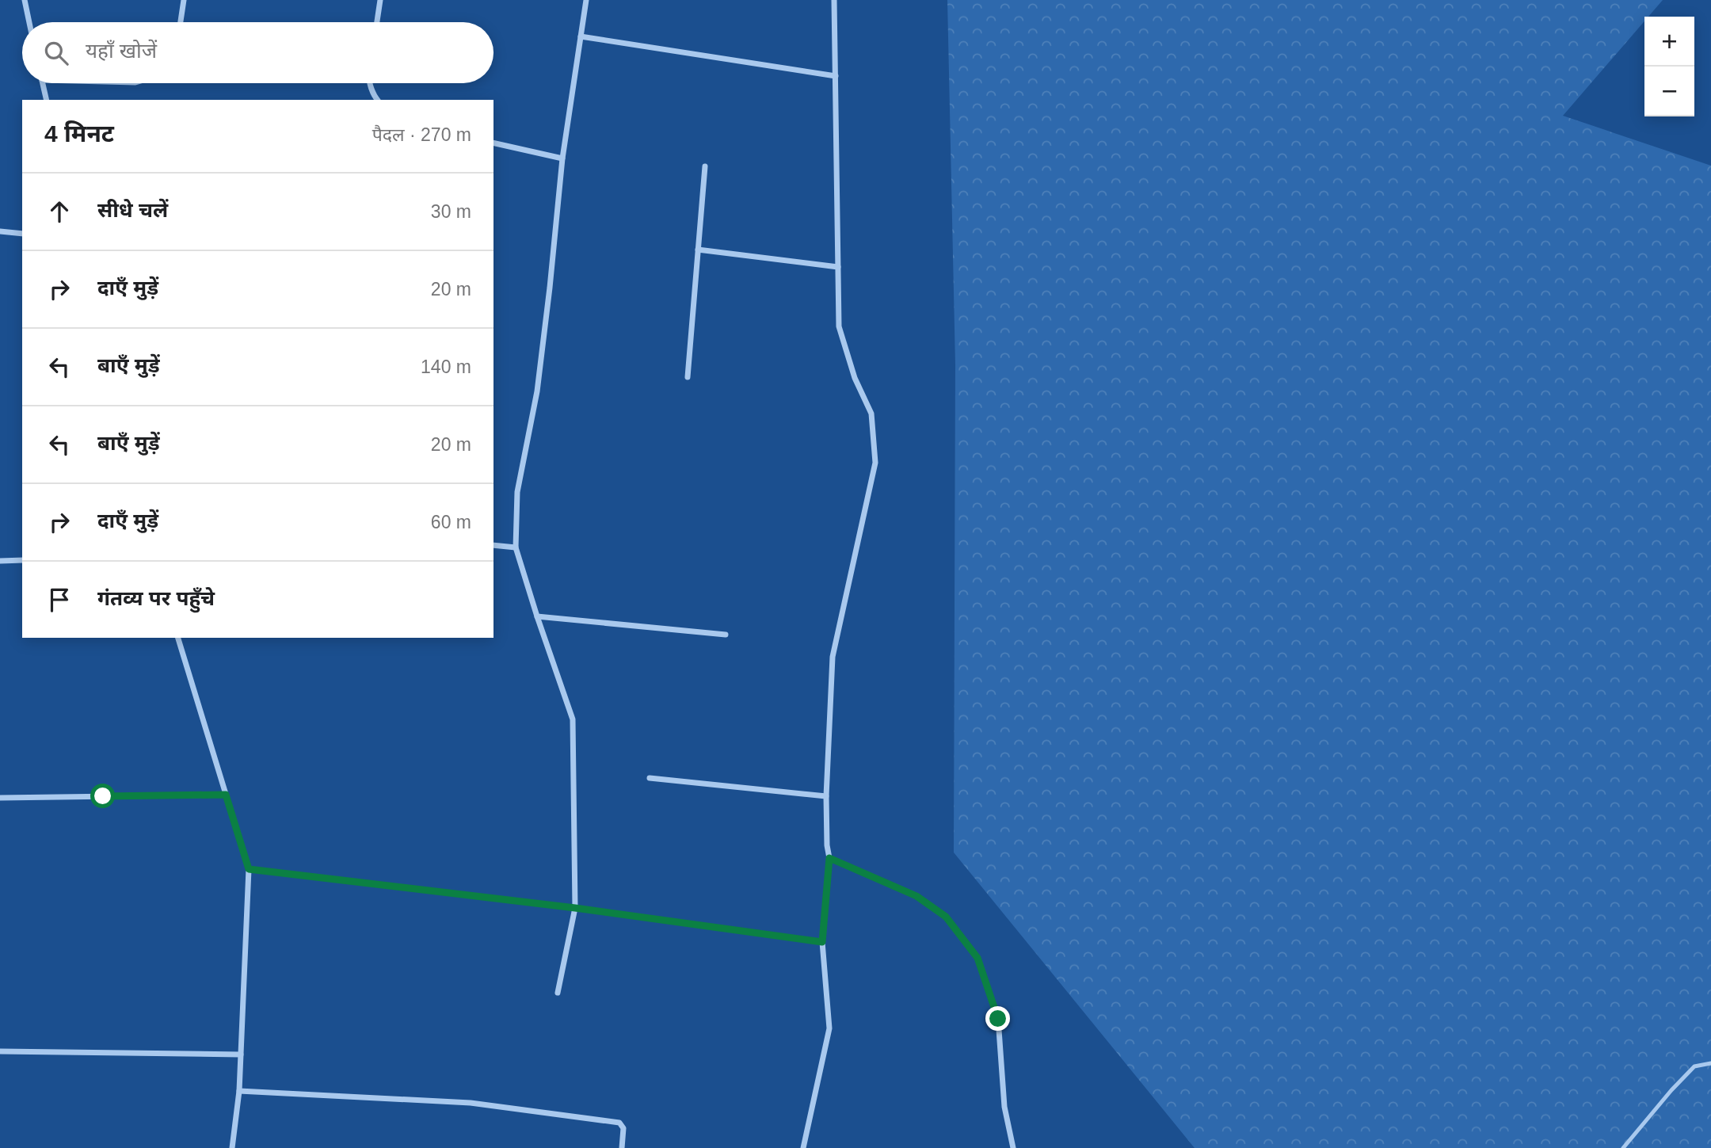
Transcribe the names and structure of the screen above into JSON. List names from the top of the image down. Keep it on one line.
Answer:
{"page":{"map_buttons":["+","−"],"search":"यहाँ खोजें","heading":["4 मिनट","पैदल · 270 m"],"list":[["सीधे चलें","30 m"],["दाएँ मुड़ें","20 m"],["बाएँ मुड़ें","140 m"],["बाएँ मुड़ें","20 m"],["दाएँ मुड़ें","60 m"],"गंतव्य पर पहुँचे"]}}
